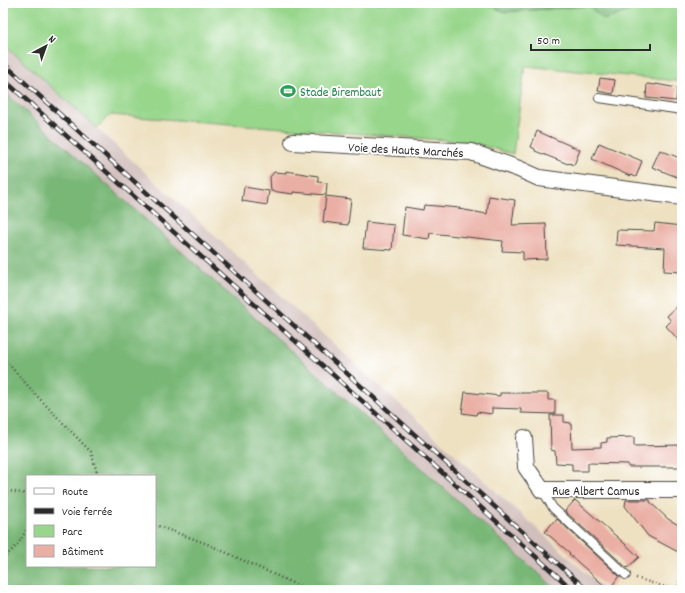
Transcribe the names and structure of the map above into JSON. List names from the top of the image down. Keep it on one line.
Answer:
{"streets":{"street":["Voie des Hauts Marchés","Rue Albert Camus"]},"places":{"sports":["Stade Birembaut"]},"legend":["Route","Voie ferrée","Parc","Bâtiment"],"scale_bar":"50 m","north":"top right"}
